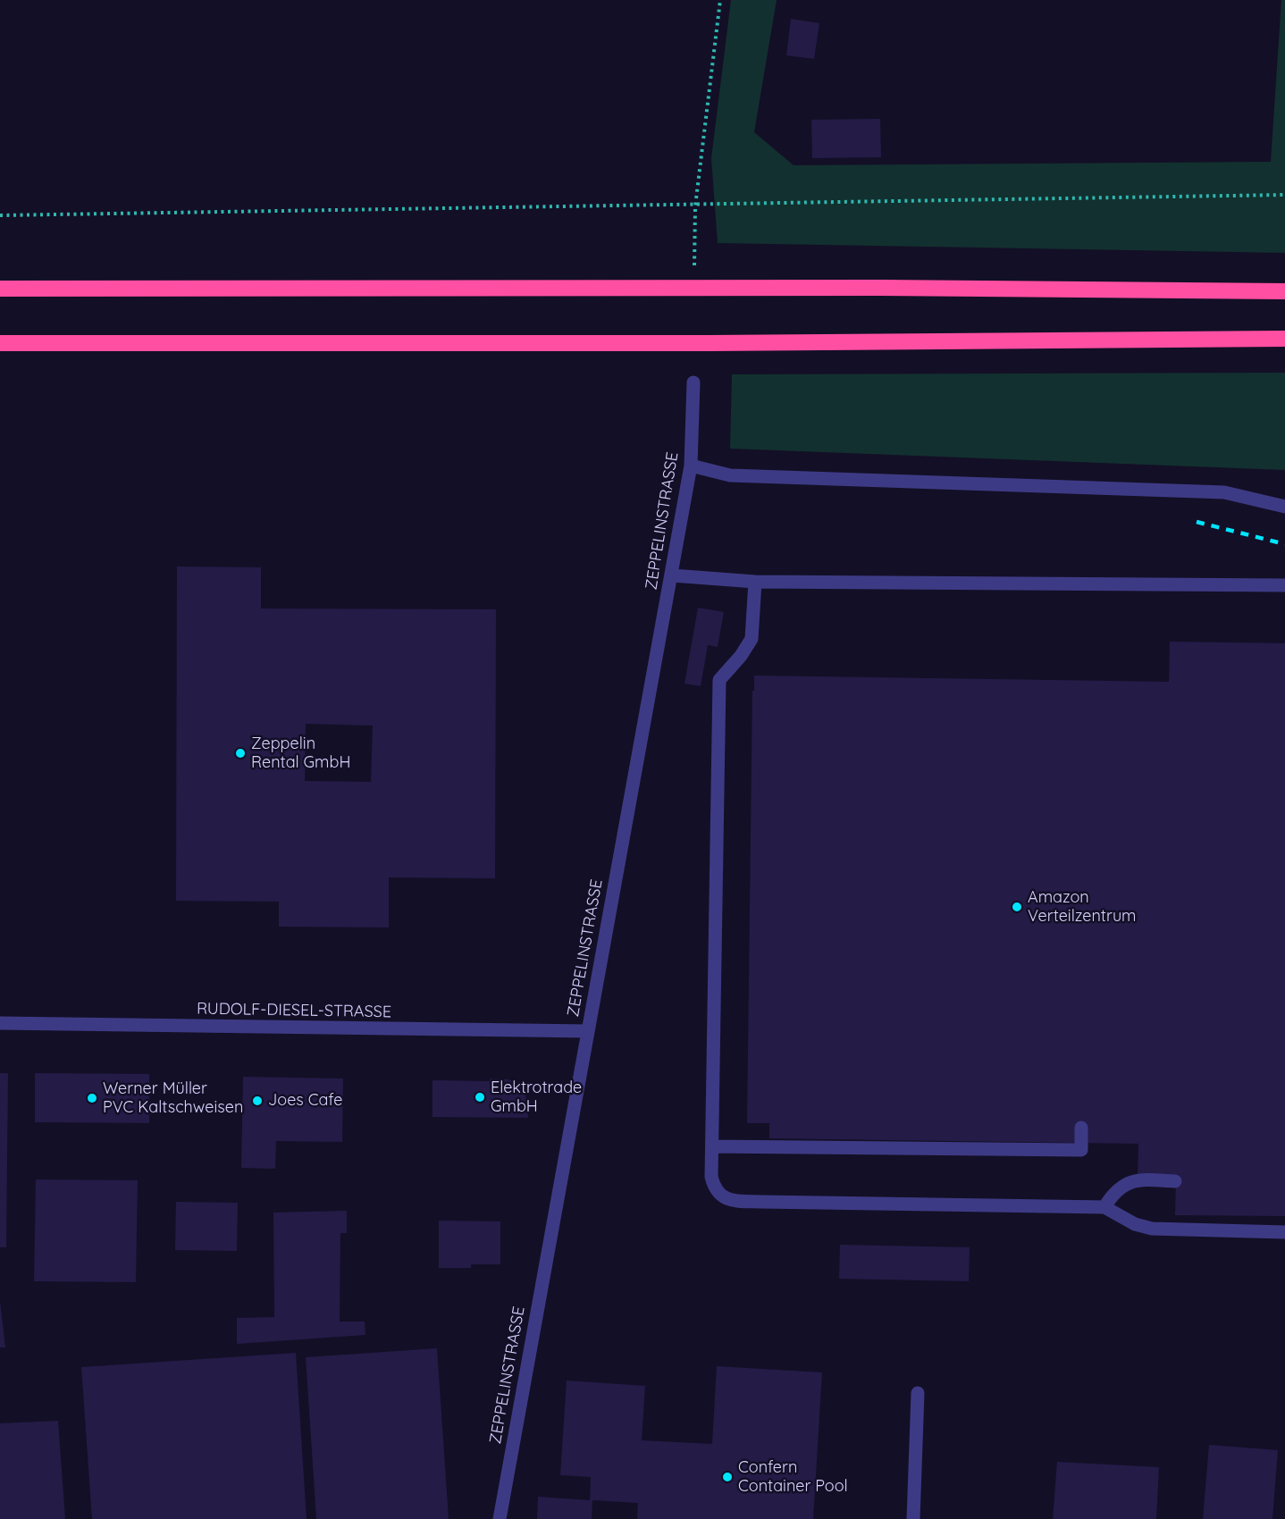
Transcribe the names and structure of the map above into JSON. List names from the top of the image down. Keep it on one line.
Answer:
{"streets":{"street":["ZEPPELINSTRASSE","RUDOLF-DIESEL-STRASSE"]},"crossings":[["ZEPPELINSTRASSE","RUDOLF-DIESEL-STRASSE"]],"places":["Zeppelin Rental GmbH","Amazon Verteilzentrum","Elektrotrade GmbH","Werner Müller PVC Kaltschweisen","Joes Cafe","Confern Container Pool"]}
